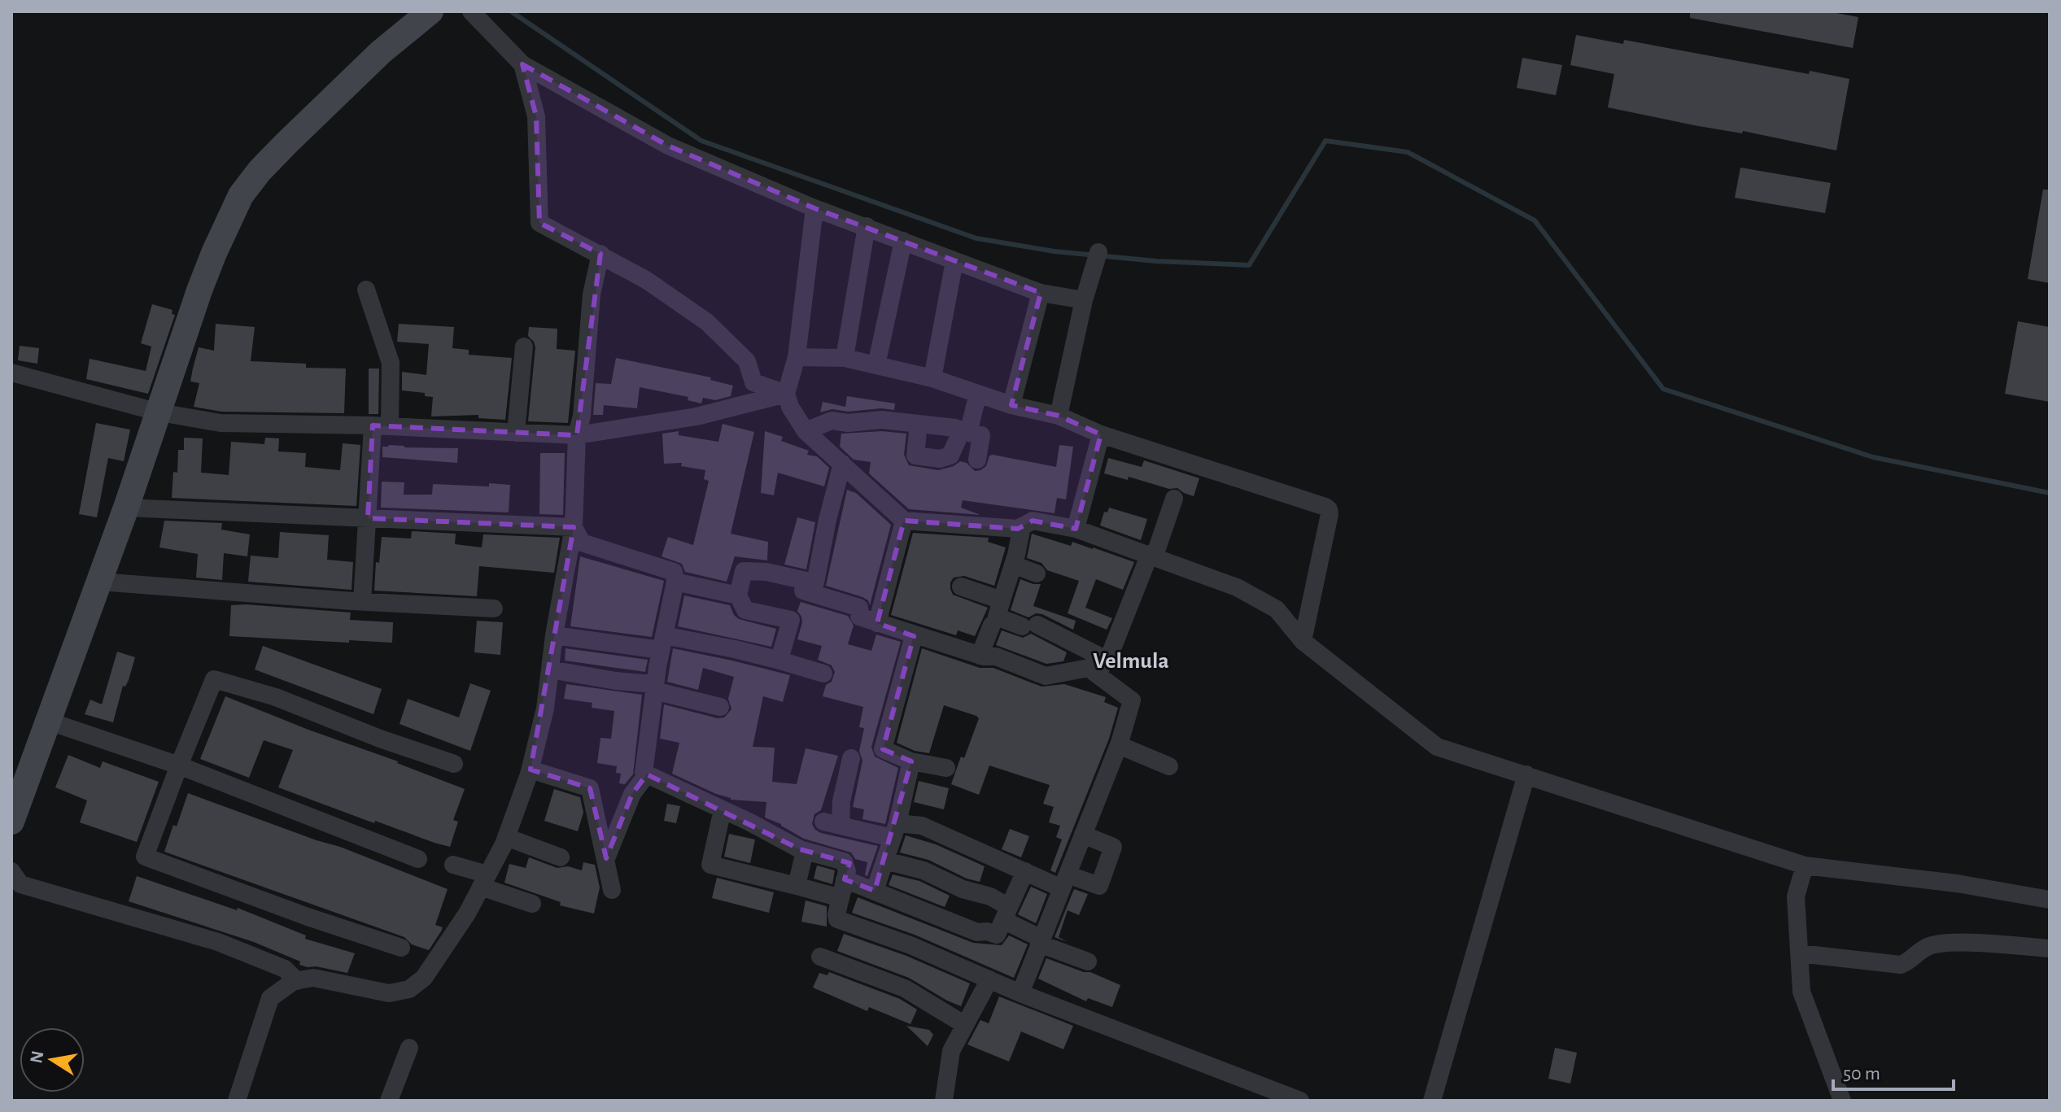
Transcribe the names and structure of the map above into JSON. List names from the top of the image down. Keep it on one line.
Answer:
{"districts":["Velmula"],"scale_bar":"50 m","north":"left"}
